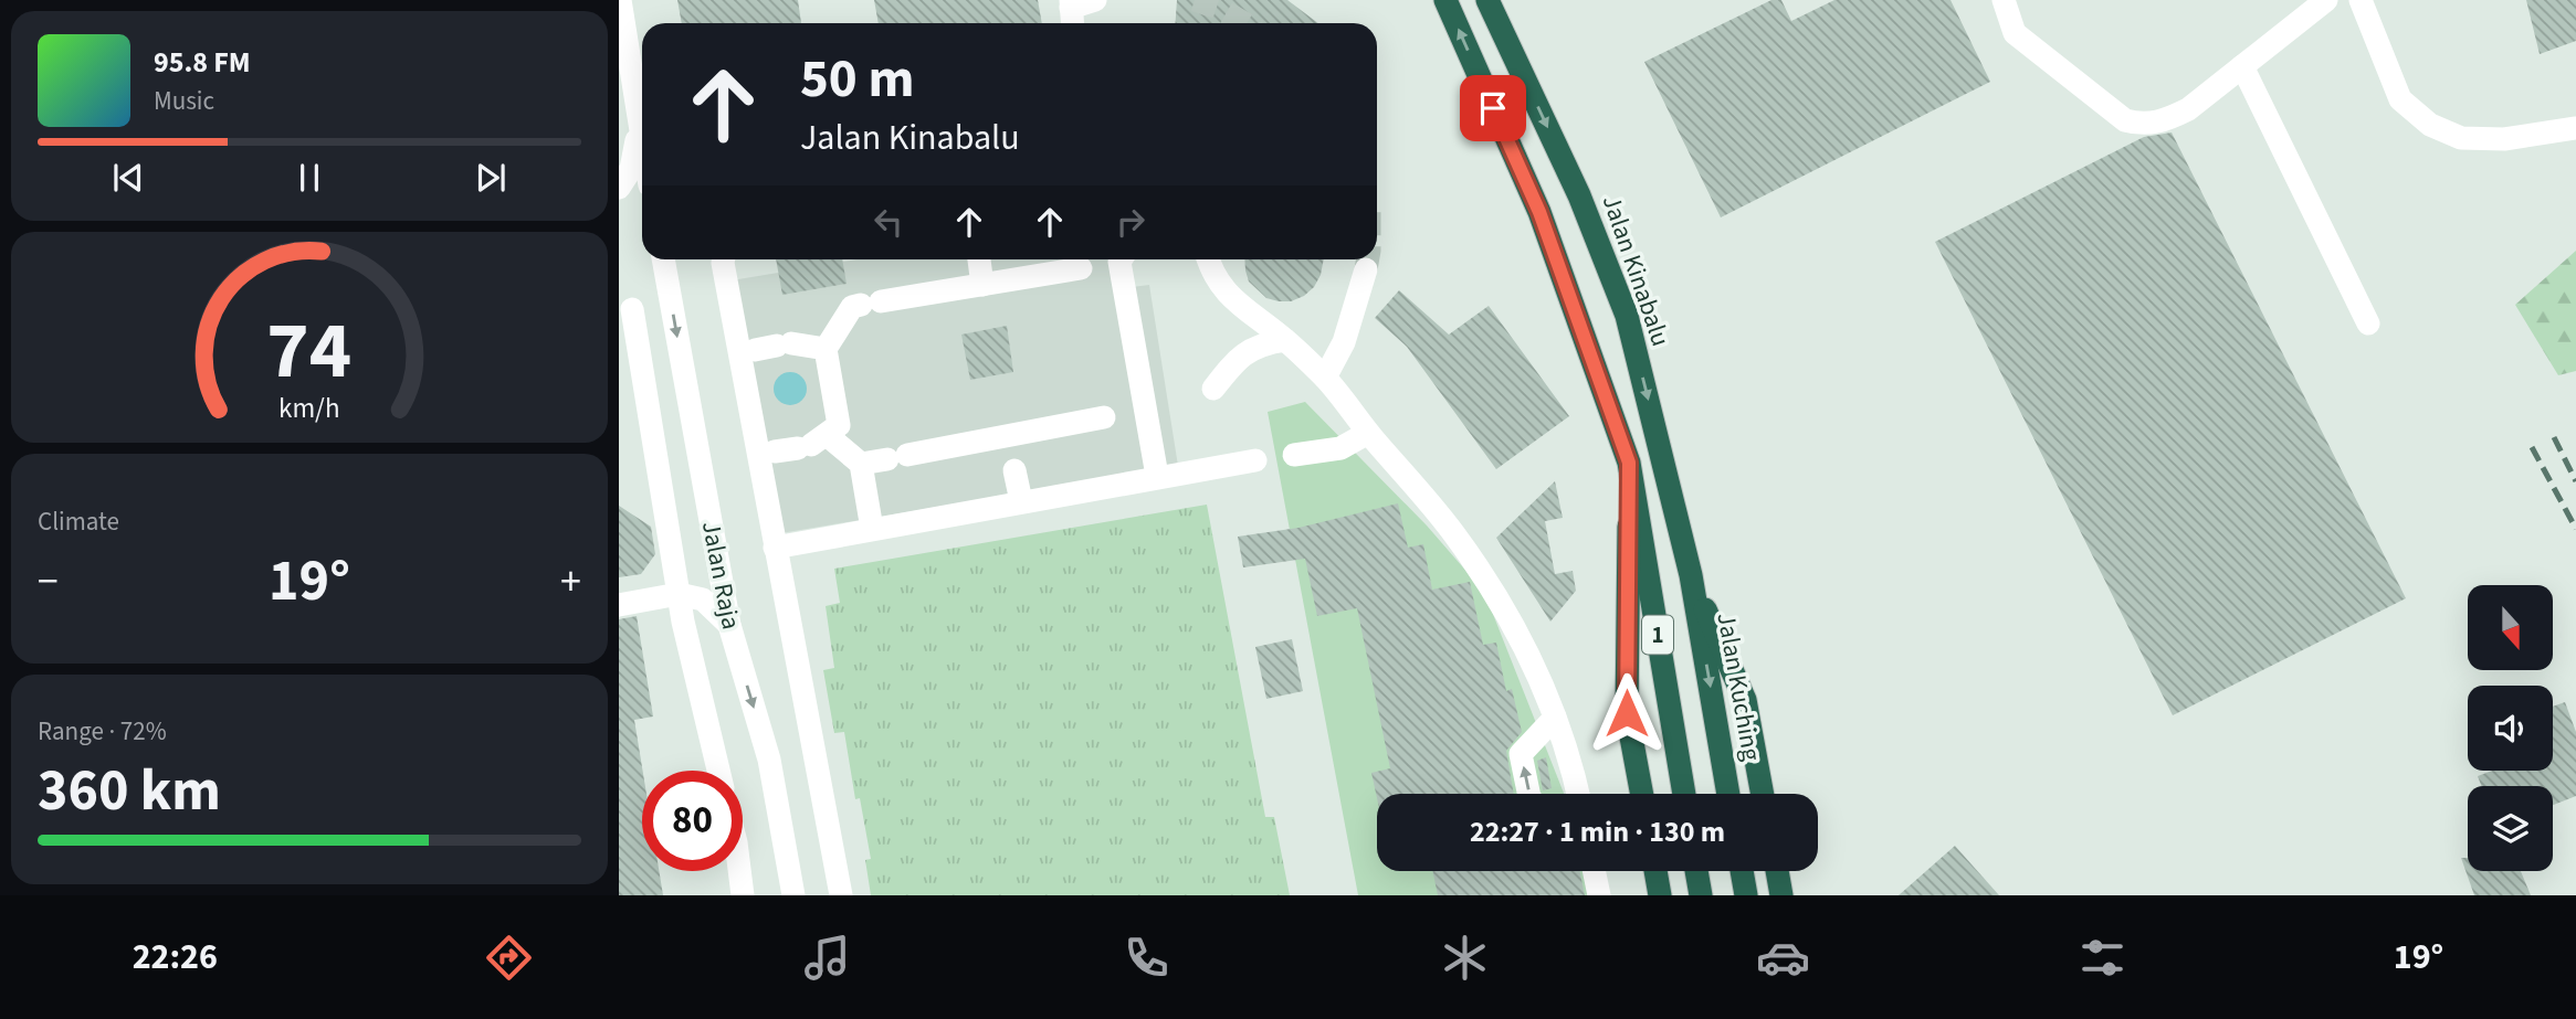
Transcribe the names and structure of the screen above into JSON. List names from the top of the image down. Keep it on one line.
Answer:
{"streets":{"highway":["Jalan Kinabalu","1","Jalan Kuching"],"street":["Jalan Raja"]},"crossings":[["Jalan Kinabalu","Jalan Kuching"]],"north":"bottom","page":{"turn":["50 m","Jalan Kinabalu"],"song":["95.8 FM","Music"],"tile":["Climate",["Range · 72%","360 km"]],"heat":["−","19°","+"],"limit":"80","trip":"22:27 · 1 min · 130 m","tabs":["22:26","19°"],"gauge":["74","km/h"]}}
